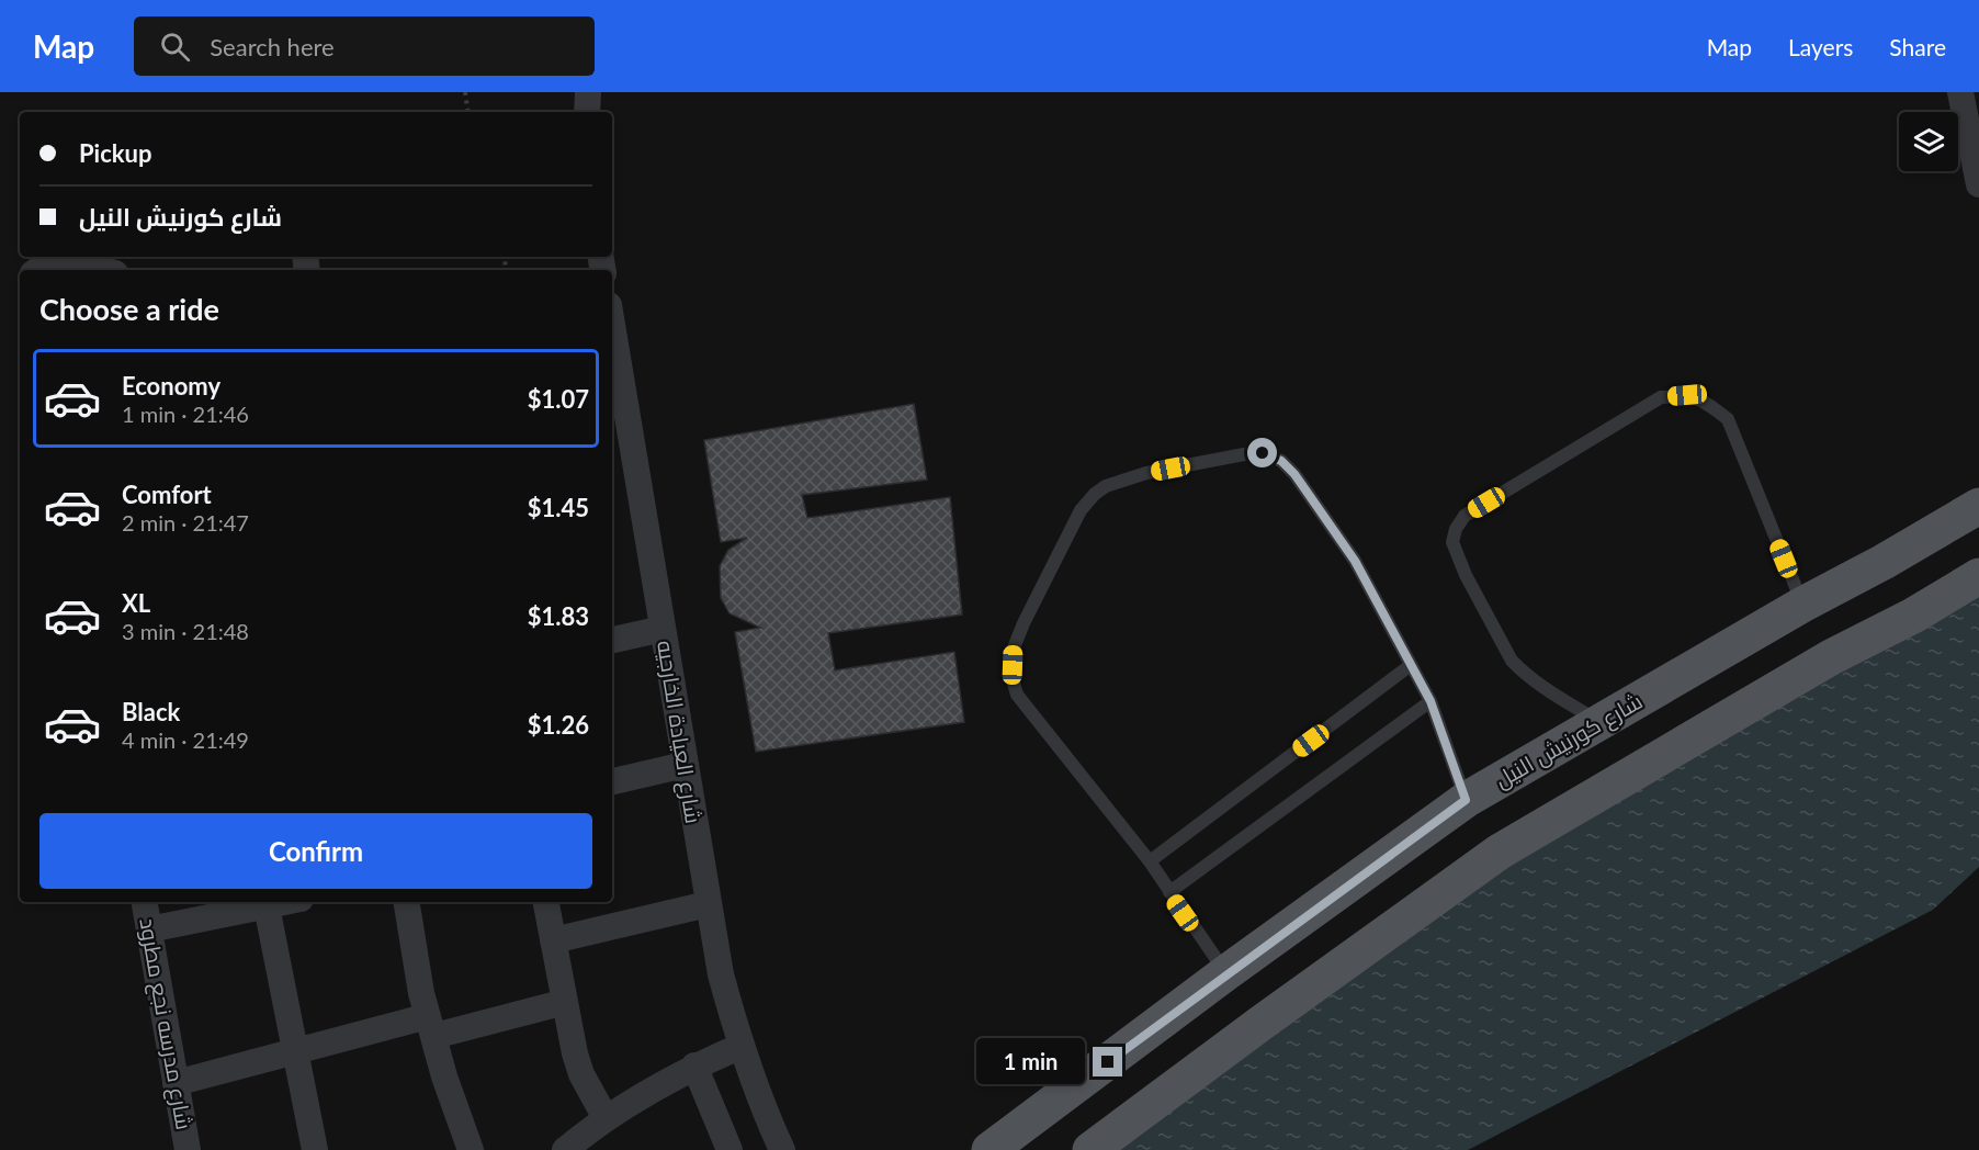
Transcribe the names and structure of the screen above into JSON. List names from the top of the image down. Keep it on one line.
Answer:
{"streets":{"main road":["شارع كورنيش النيل"],"street":["شارع العيادة الخارجيه","شارع مدرسه نجع مطرود"]},"page":{"header":"Map","search":"Search here","nav":["Map","Layers","Share"],"banner":["Pickup","شارع كورنيش النيل"],"heading":"Choose a ride","list":[{"name":"Economy","note":"1 min · 21:46","value":"$1.07"},{"name":"Comfort","note":"2 min · 21:47","value":"$1.45"},{"name":"XL","note":"3 min · 21:48","value":"$1.83"},{"name":"Black","note":"4 min · 21:49","value":"$1.26"}],"buttons":"Confirm","bubble":"1 min"}}
